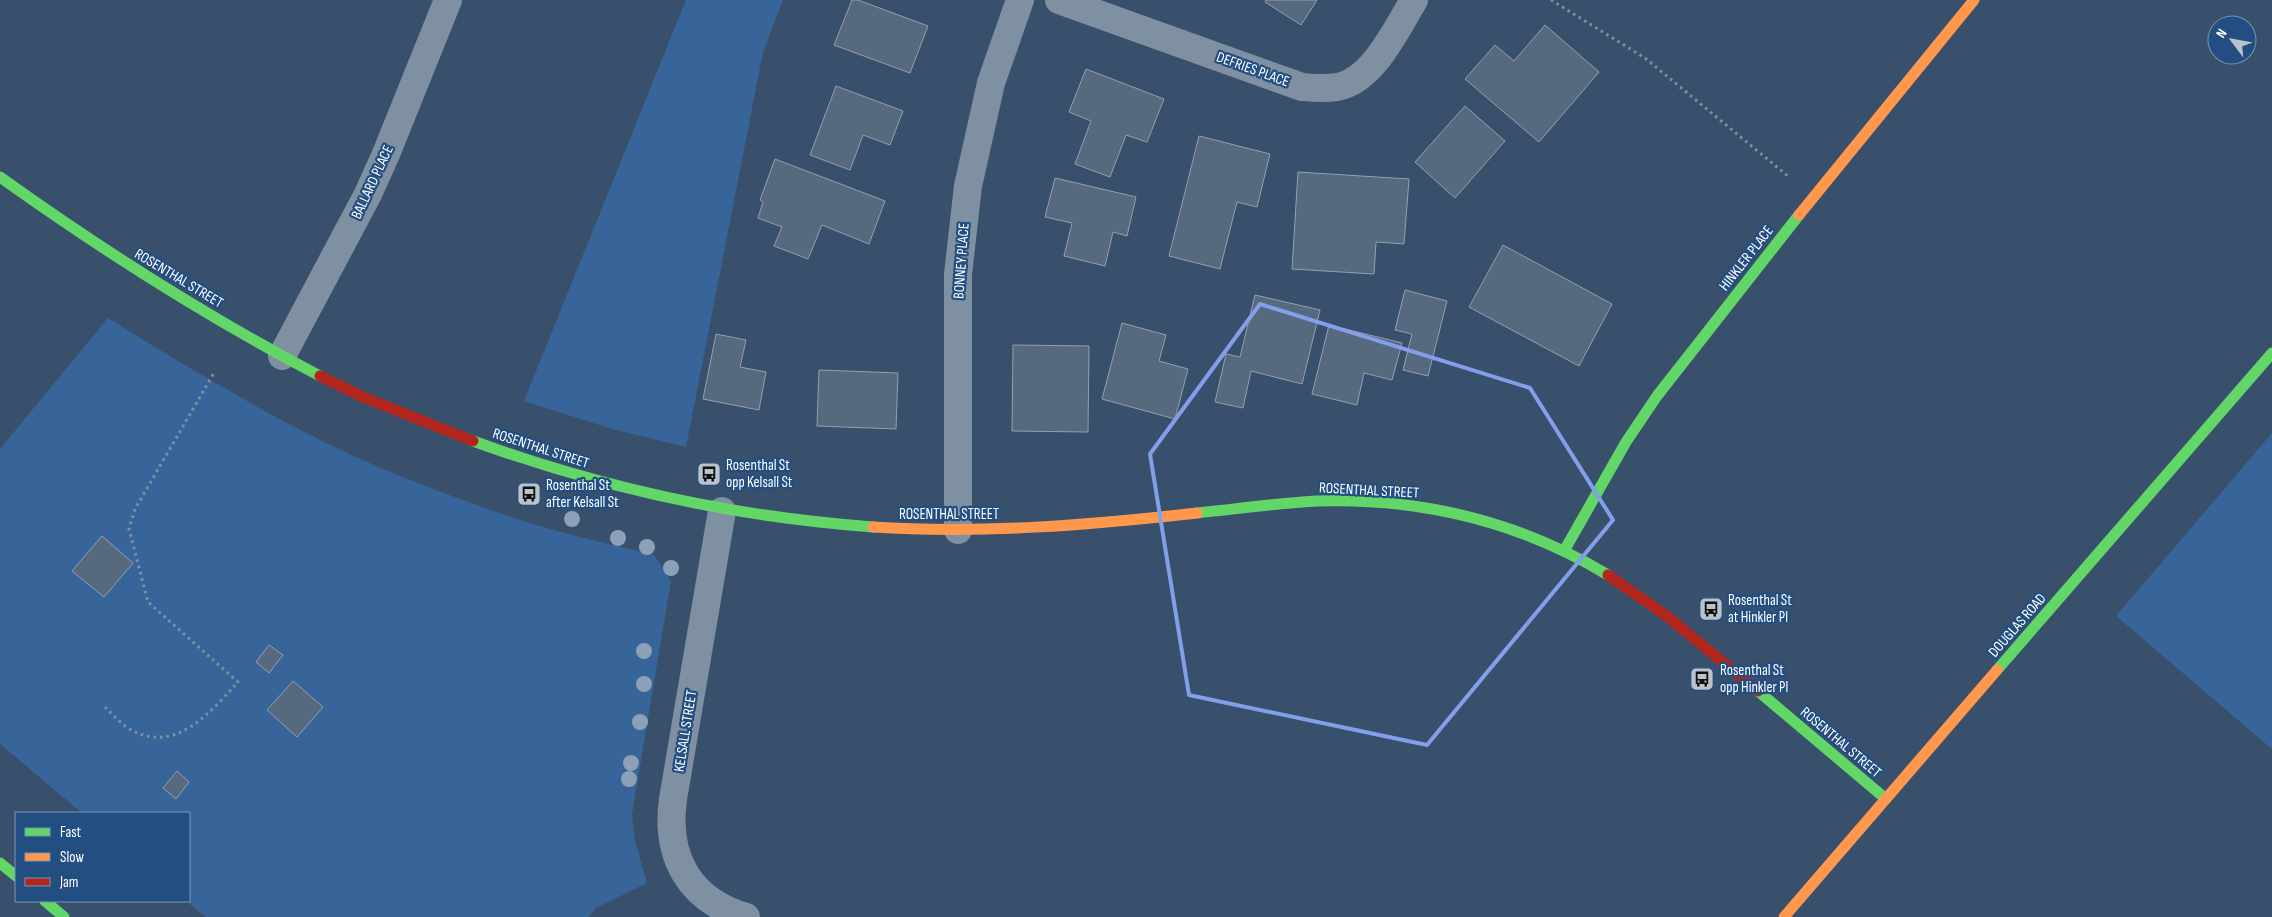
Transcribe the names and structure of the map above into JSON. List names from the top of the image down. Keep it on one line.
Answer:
{"streets":{"street":["DEFRIES PLACE","BALLARD PLACE","HINKLER PLACE","BONNEY PLACE","ROSENTHAL STREET","DOUGLAS ROAD","KELSALL STREET"]},"crossings":[["BALLARD PLACE","ROSENTHAL STREET"],["HINKLER PLACE","ROSENTHAL STREET"],["BONNEY PLACE","ROSENTHAL STREET"],["ROSENTHAL STREET","DOUGLAS ROAD"],["ROSENTHAL STREET","KELSALL STREET"]],"places":{"bus stop":["Rosenthal St opp Kelsall St","Rosenthal St after Kelsall St","Rosenthal St at Hinkler Pl","Rosenthal St opp Hinkler Pl"]},"legend":["Fast","Slow","Jam"],"north":"top left"}
